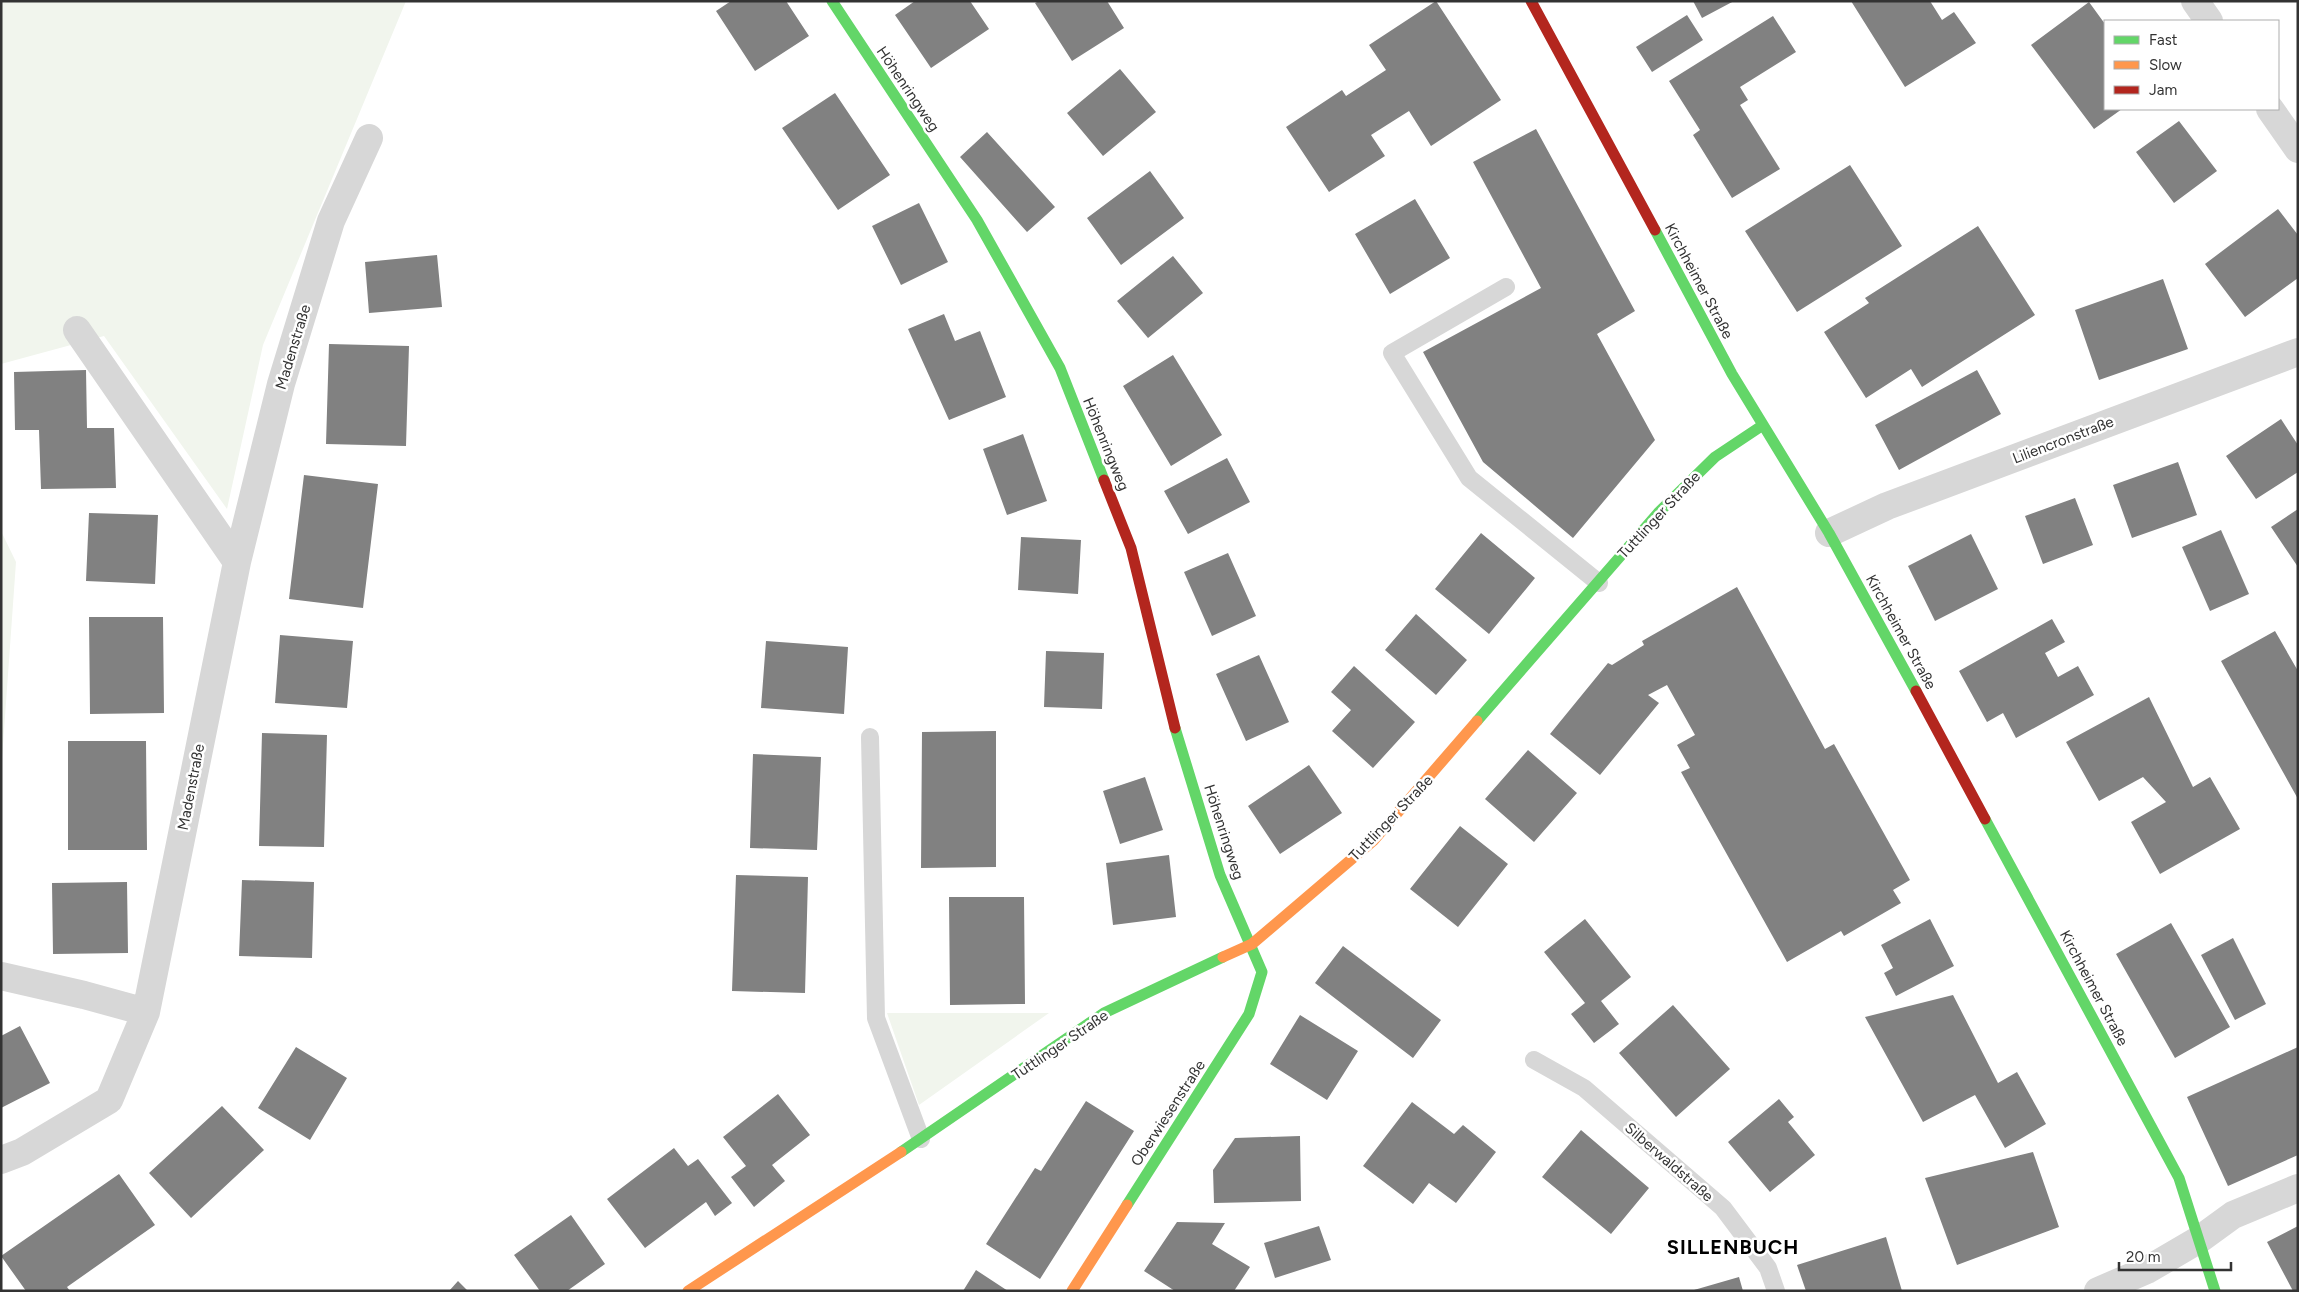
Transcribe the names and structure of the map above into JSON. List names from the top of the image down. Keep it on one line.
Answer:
{"streets":{"street":["Höhenringweg","Kirchheimer Straße","Madenstraße","Liliencronstraße","Tuttlinger Straße","Oberwiesenstraße"],"lane":["Silberwaldstraße"]},"crossings":[["Höhenringweg","Tuttlinger Straße"],["Höhenringweg","Oberwiesenstraße"],["Kirchheimer Straße","Liliencronstraße"],["Kirchheimer Straße","Tuttlinger Straße"],["Tuttlinger Straße","Oberwiesenstraße"]],"districts":["SILLENBUCH"],"legend":["Fast","Slow","Jam"],"scale_bar":"20 m"}
